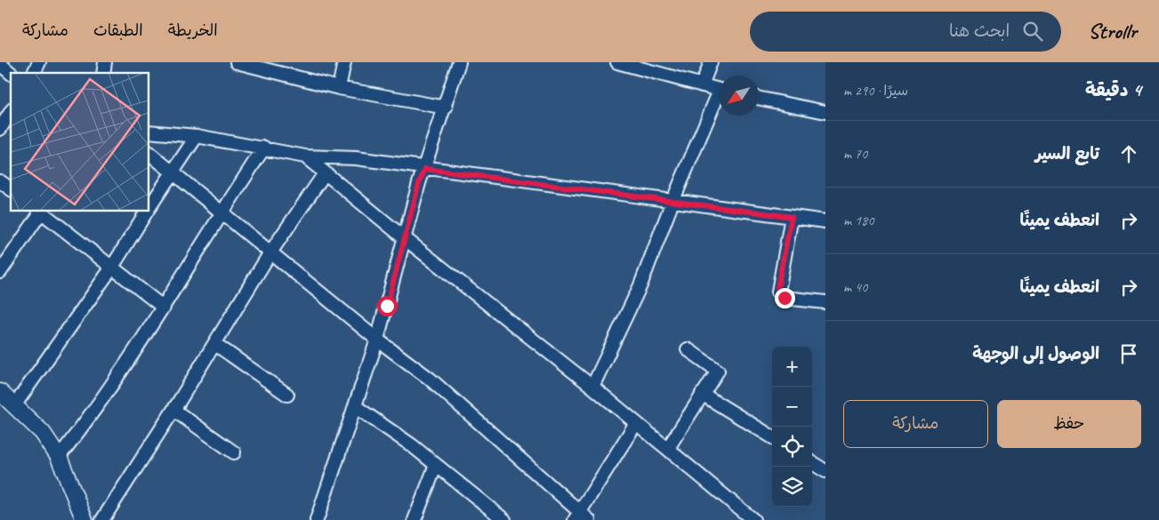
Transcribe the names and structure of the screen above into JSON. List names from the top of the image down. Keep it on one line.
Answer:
{"north":"bottom left","page":{"header":"Strollr","search":"ابحث هنا","nav":["الخريطة","الطبقات","مشاركة"],"heading":["4 دقيقة","سيرًا · 290 m"],"list":[["تابع السير","70 m"],["انعطف يمينًا","180 m"],["انعطف يمينًا","40 m"],"الوصول إلى الوجهة"],"map_buttons":["+","−"],"buttons":["حفظ","مشاركة"]}}
